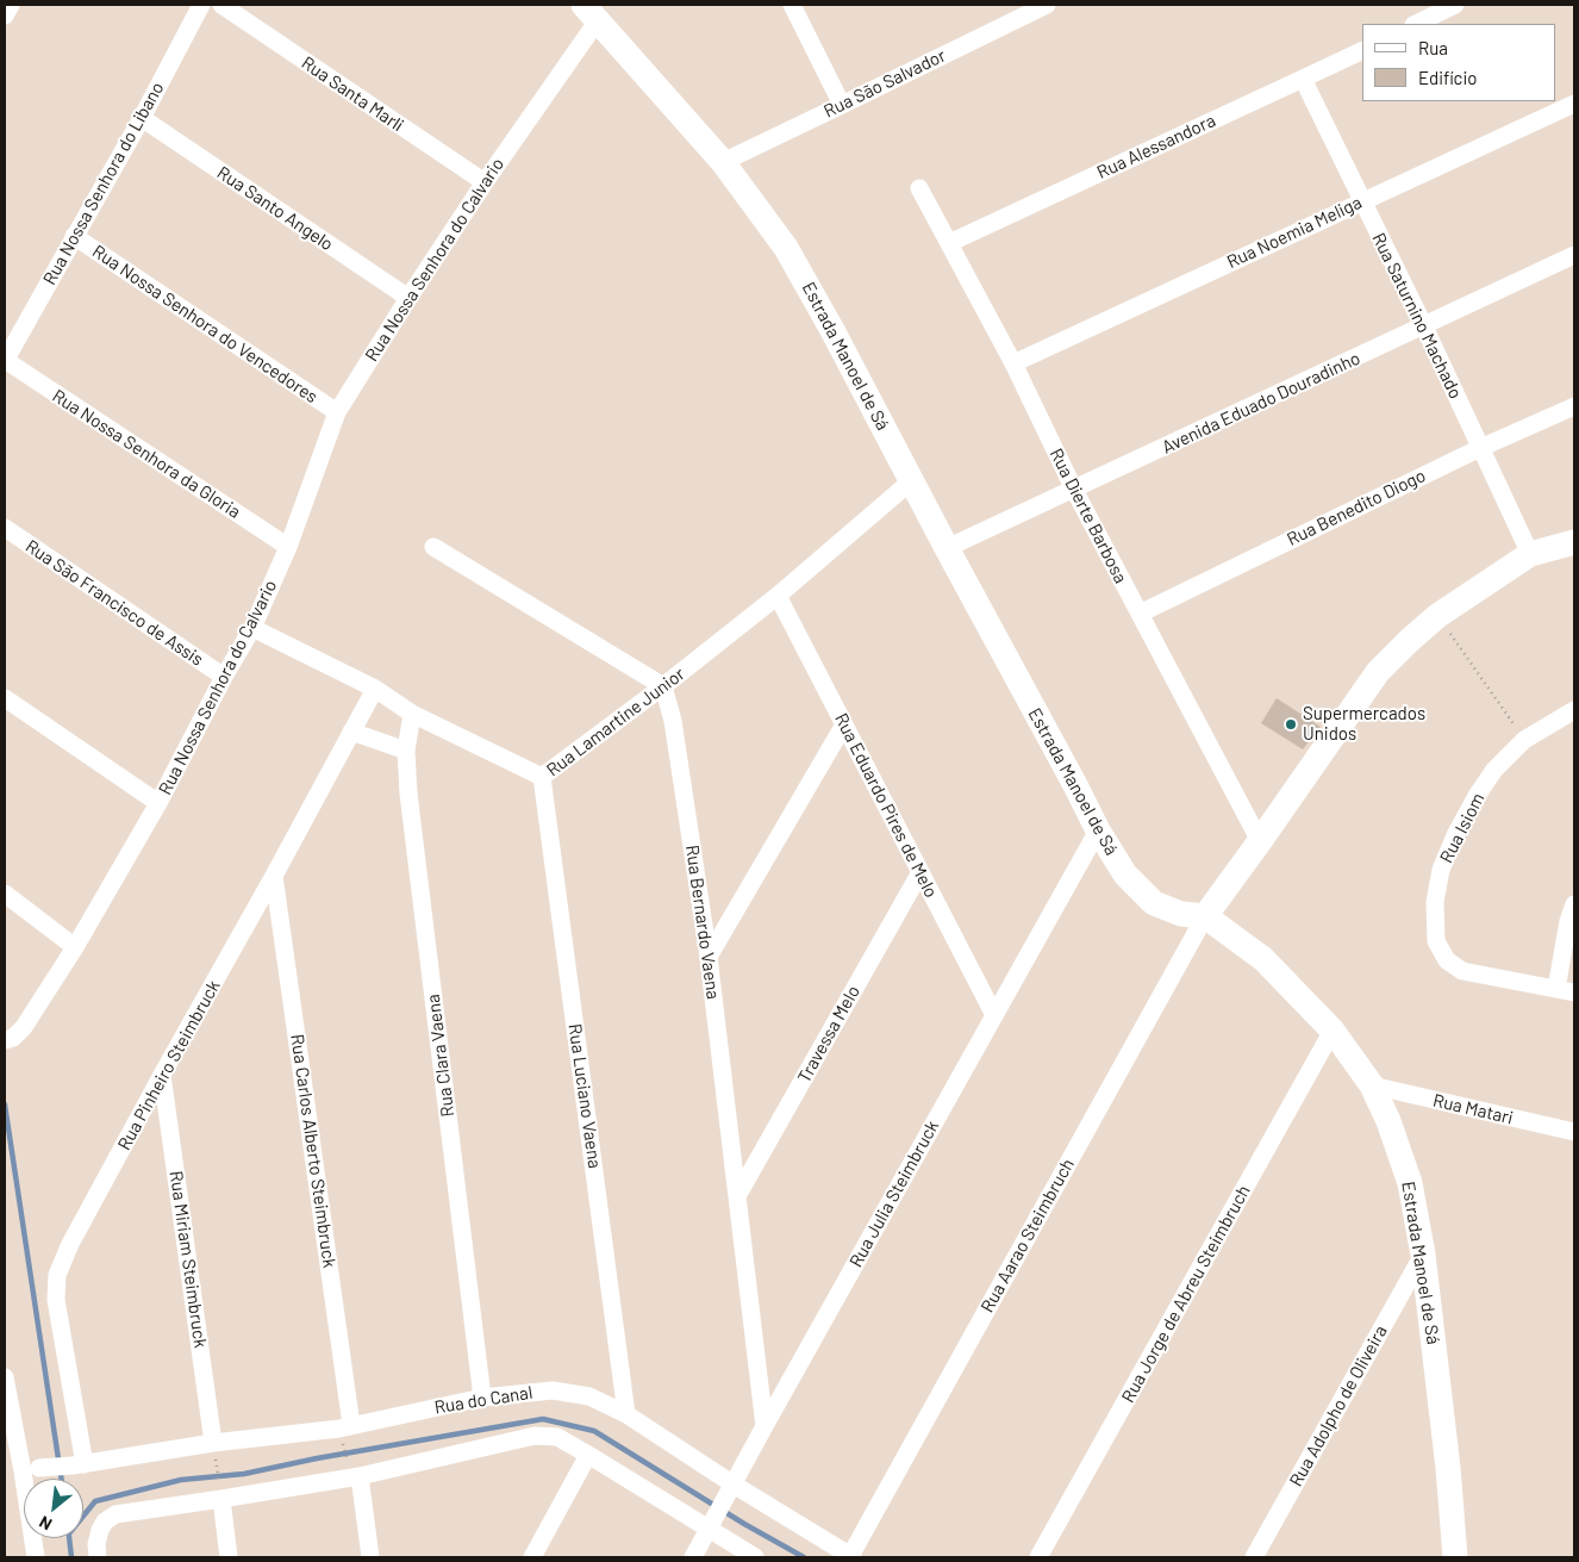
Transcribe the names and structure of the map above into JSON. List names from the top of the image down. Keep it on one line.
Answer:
{"streets":{"main road":["Estrada Manoel de Sá"],"street":["Rua São Salvador","Rua Santa Marli","Rua Alessandora","Rua Nossa Senhora do Libano","Rua Santo Angelo","Rua Noemia Meliga","Rua Nossa Senhora do Calvario","Rua Saturnino Machado","Rua Nossa Senhora do Vencedores","Avenida Eduado Douradinho","Rua Nossa Senhora da Gloria","Rua Benedito Diogo","Rua Dierte Barbosa","Rua São Francisco de Assis","Rua Lamartine Junior","Rua Eduardo Pires de Melo","Rua Isiom","Rua Bernardo Vaena","Travessa Melo","Rua Clara Vaena","Rua Pinheiro Steimbruck","Rua Luciano Vaena","Rua Matari","Rua Carlos Alberto Steimbruck","Rua Julia Steimbruck","Rua Aarao Steimbruch","Rua Miriam Steimbruck","Rua Jorge de Abreu Steimbruch","Rua do Canal","Rua Adolpho de Oliveira"]},"crossings":[["Rua São Salvador","Estrada Manoel de Sá"],["Rua Santa Marli","Rua Nossa Senhora do Calvario"],["Rua Alessandora","Rua Saturnino Machado"],["Rua Alessandora","Rua Dierte Barbosa"],["Rua Nossa Senhora do Libano","Rua Santo Angelo"],["Rua Nossa Senhora do Libano","Rua Nossa Senhora do Vencedores"],["Rua Nossa Senhora do Libano","Rua Nossa Senhora da Gloria"],["Rua Santo Angelo","Rua Nossa Senhora do Calvario"],["Rua Noemia Meliga","Rua Saturnino Machado"],["Rua Noemia Meliga","Rua Dierte Barbosa"],["Rua Nossa Senhora do Calvario","Rua Nossa Senhora do Vencedores"],["Rua Nossa Senhora do Calvario","Estrada Manoel de Sá"],["Rua Nossa Senhora do Calvario","Rua Nossa Senhora da Gloria"],["Rua Nossa Senhora do Calvario","Rua São Francisco de Assis"],["Rua Nossa Senhora do Calvario","Rua Lamartine Junior"],["Rua Saturnino Machado","Avenida Eduado Douradinho"],["Rua Saturnino Machado","Rua Benedito Diogo"],["Estrada Manoel de Sá","Avenida Eduado Douradinho"],["Estrada Manoel de Sá","Rua Lamartine Junior"],["Estrada Manoel de Sá","Rua Matari"],["Estrada Manoel de Sá","Rua Julia Steimbruck"],["Estrada Manoel de Sá","Rua Aarao Steimbruch"],["Estrada Manoel de Sá","Rua Jorge de Abreu Steimbruch"],["Estrada Manoel de Sá","Rua Adolpho de Oliveira"],["Avenida Eduado Douradinho","Rua Dierte Barbosa"],["Rua Benedito Diogo","Rua Dierte Barbosa"],["Rua Lamartine Junior","Rua Eduardo Pires de Melo"],["Rua Lamartine Junior","Rua Bernardo Vaena"],["Rua Lamartine Junior","Rua Clara Vaena"],["Rua Lamartine Junior","Rua Pinheiro Steimbruck"],["Rua Lamartine Junior","Rua Luciano Vaena"],["Rua Eduardo Pires de Melo","Travessa Melo"],["Rua Eduardo Pires de Melo","Rua Julia Steimbruck"],["Rua Bernardo Vaena","Travessa Melo"],["Rua Bernardo Vaena","Rua Julia Steimbruck"],["Rua Clara Vaena","Rua do Canal"],["Rua Pinheiro Steimbruck","Rua Carlos Alberto Steimbruck"],["Rua Pinheiro Steimbruck","Rua Miriam Steimbruck"],["Rua Pinheiro Steimbruck","Rua do Canal"],["Rua Luciano Vaena","Rua do Canal"],["Rua Carlos Alberto Steimbruck","Rua do Canal"],["Rua Julia Steimbruck","Rua do Canal"],["Rua Aarao Steimbruch","Rua do Canal"],["Rua Miriam Steimbruck","Rua do Canal"]],"places":["Supermercados Unidos"],"legend":["Rua","Edifício"],"north":"bottom left"}
